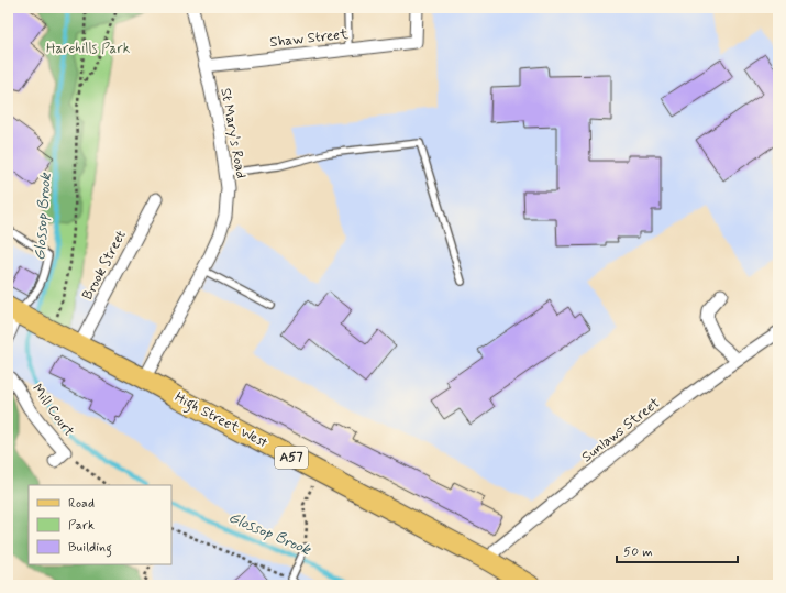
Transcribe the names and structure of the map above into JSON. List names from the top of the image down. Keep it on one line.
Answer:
{"streets":{"main road":["High Street West","A57"],"street":["Shaw Street","St Mary's Road","Brook Street","Mill Court","Sunlaws Street"]},"crossings":[["Shaw Street","St Mary's Road"],["St Mary's Road","High Street West"],["Brook Street","High Street West"],["High Street West","Sunlaws Street"],["High Street West","A57"]],"water":["Glossop Brook"],"parks":["Harehills Park"],"legend":["Road","Park","Building"],"scale_bar":"50 m"}
